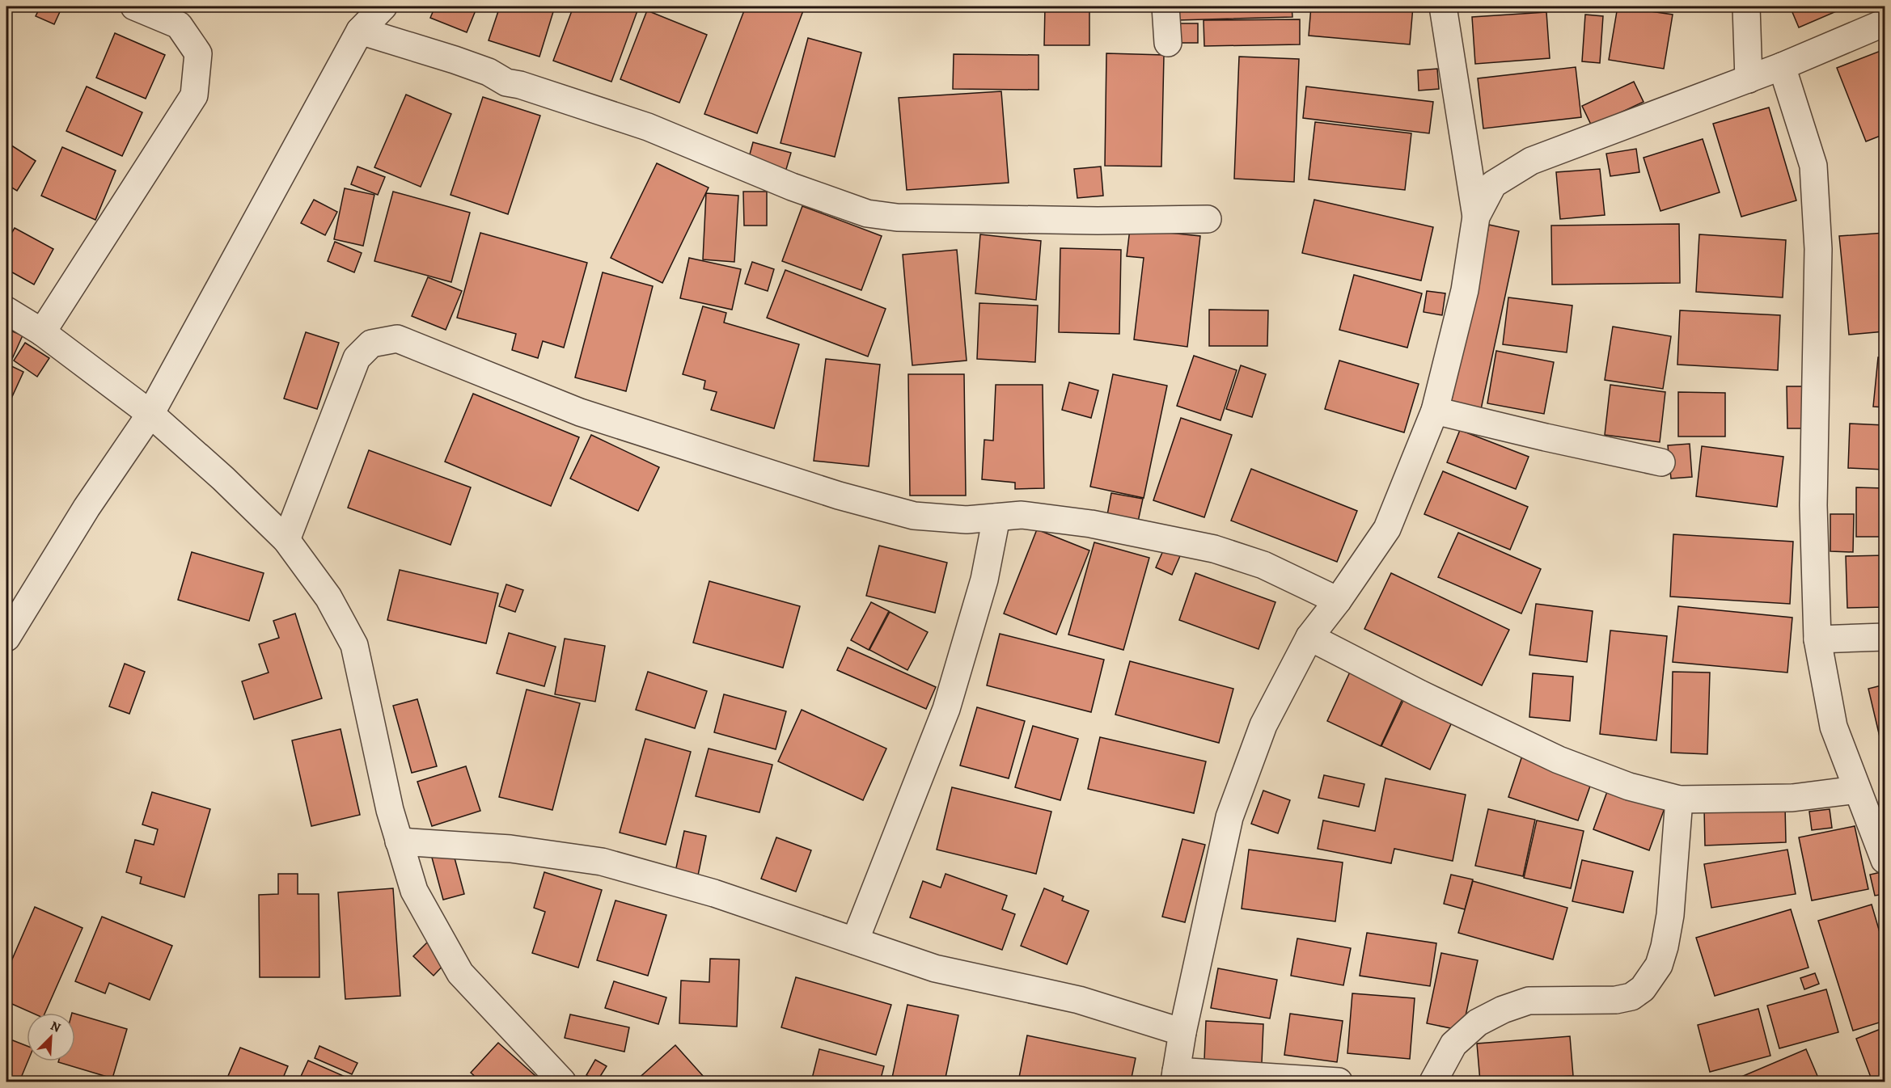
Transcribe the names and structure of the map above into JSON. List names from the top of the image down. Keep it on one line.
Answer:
{"north":"top right"}
